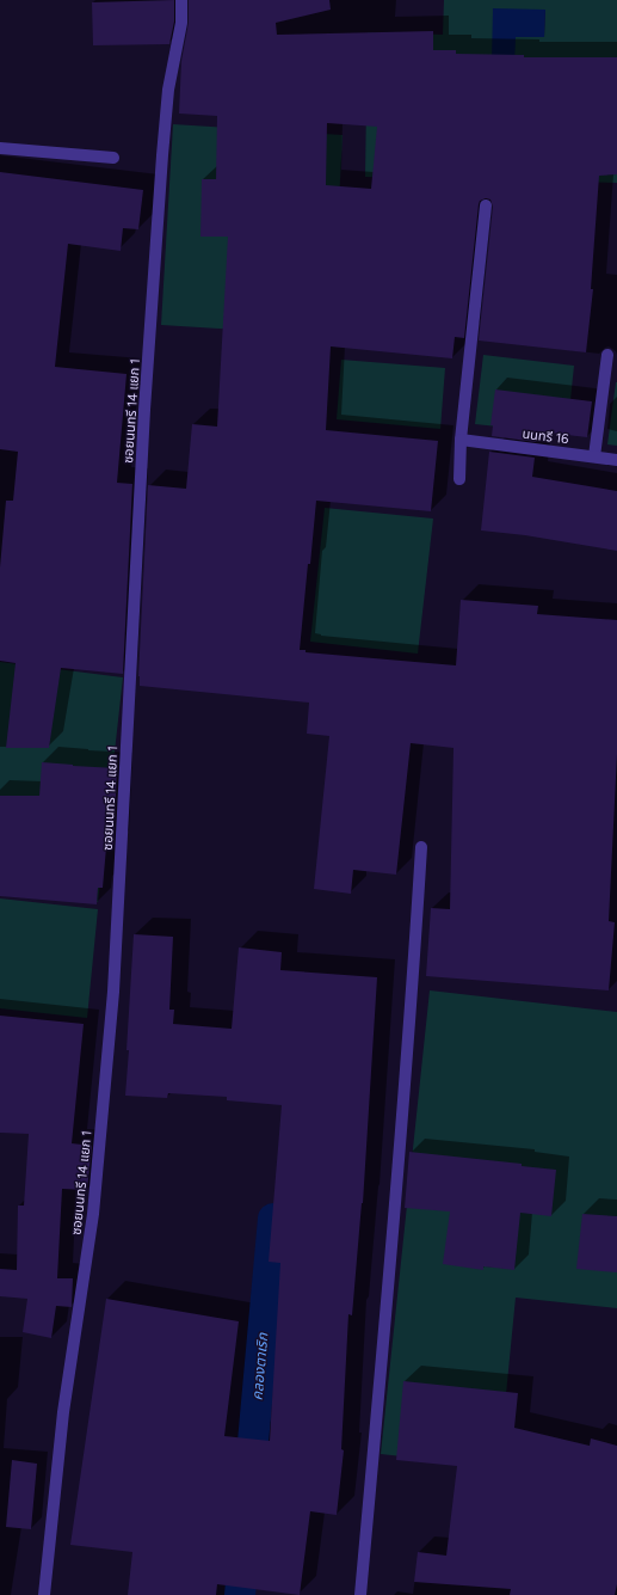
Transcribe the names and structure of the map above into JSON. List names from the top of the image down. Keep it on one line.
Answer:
{"streets":{"street":["ซอยนนทรี 14 แยก 1","นนทรี 16"]},"water":["คลองตาเริก"]}
